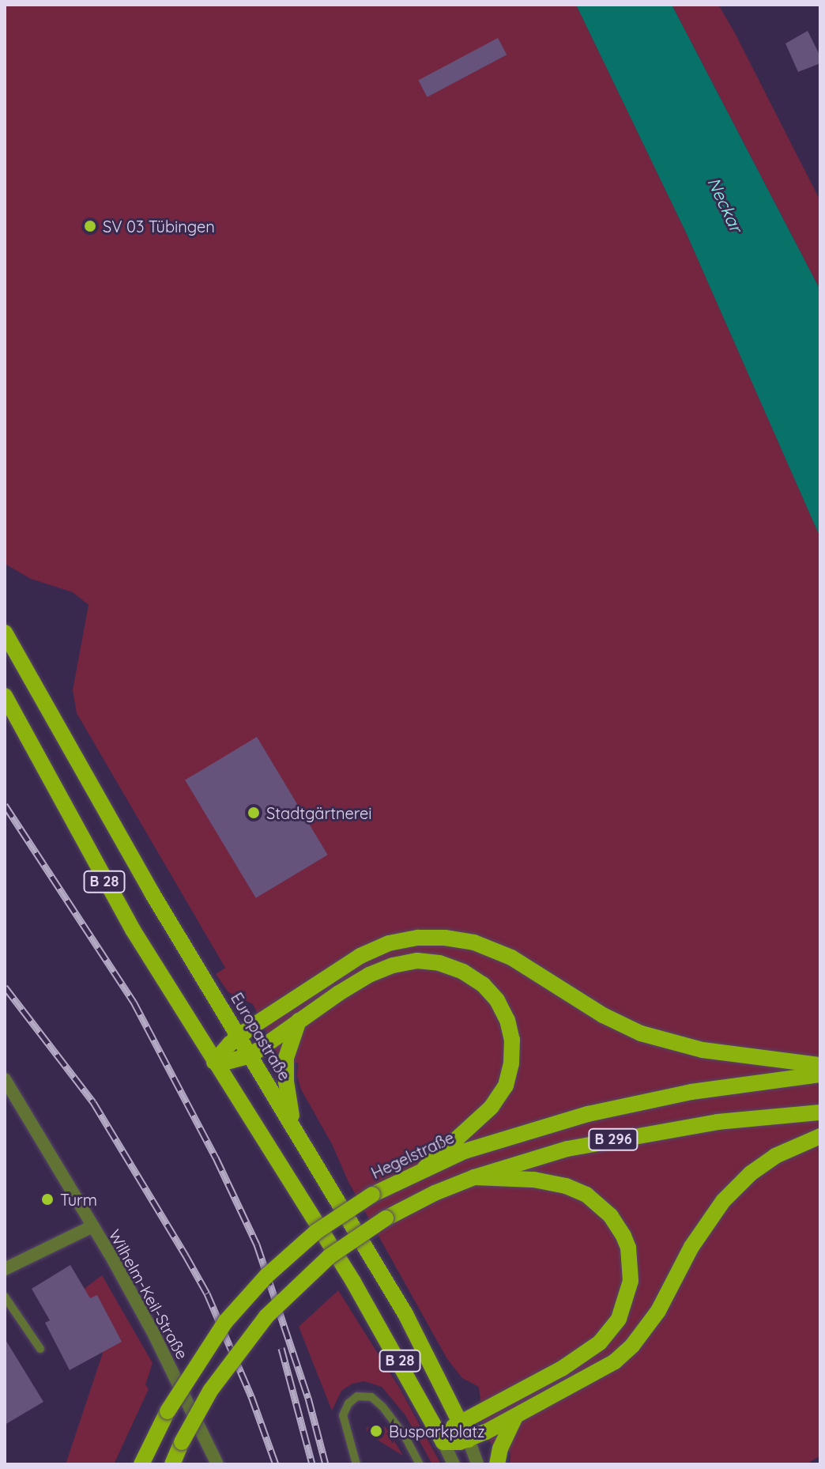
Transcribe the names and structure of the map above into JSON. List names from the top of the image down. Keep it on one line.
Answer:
{"streets":{"main road":["B 28","Europastraße","B 296","Hegelstraße"],"street":["Wilhelm-Keil-Straße"]},"water":["Neckar"],"places":["SV 03 Tübingen","Stadtgärtnerei","Turm","Busparkplatz"]}
